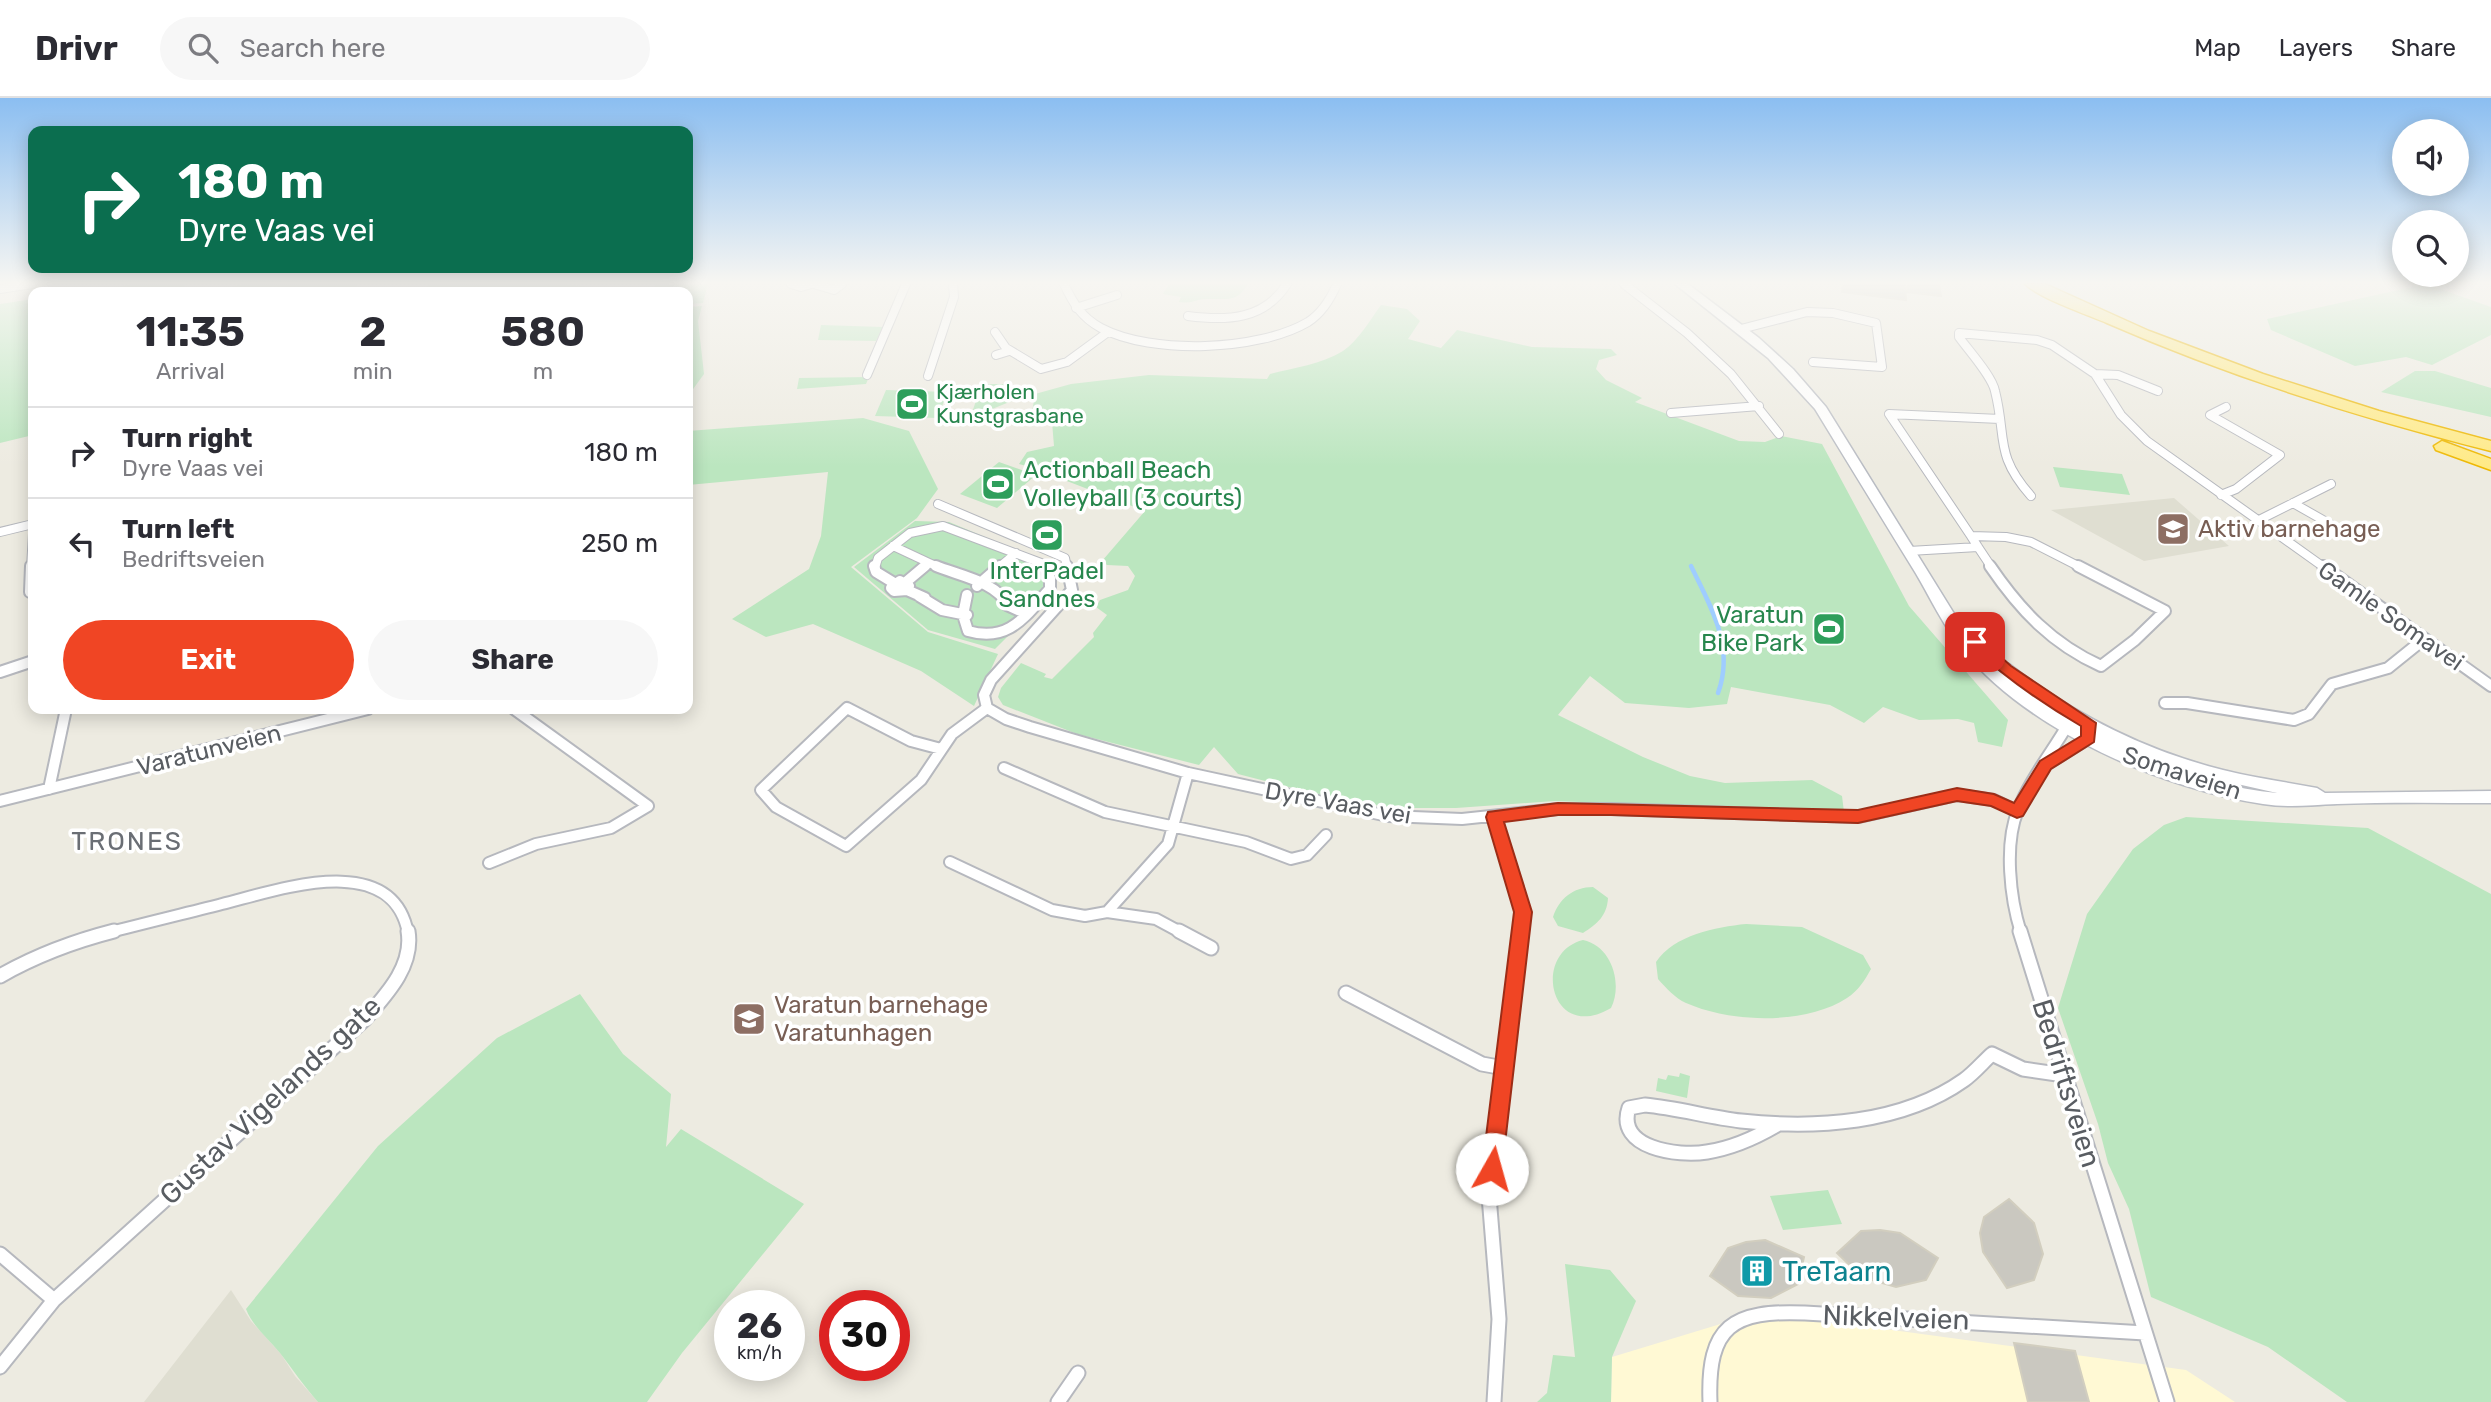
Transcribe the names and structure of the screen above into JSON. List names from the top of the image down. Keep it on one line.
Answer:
{"streets":{"main road":["Somaveien"],"street":["Gamle Somavei","Varatunveien","Dyre Vaas vei","Bedriftsveien","Gustav Vigelands gate","Nikkelveien"]},"crossings":[["Somaveien","Bedriftsveien"],["Dyre Vaas vei","Bedriftsveien"],["Bedriftsveien","Nikkelveien"]],"districts":["TRONES"],"places":{"sports":["Kjærholen Kunstgrasbane","Actionball Beach Volleyball (3 courts)","InterPadel Sandnes","Varatun Bike Park"],"school or university":["Aktiv barnehage","Varatun barnehage Varatunhagen"],"building":["TreTaarn"]},"page":{"header":"Drivr","search":"Search here","nav":["Map","Layers","Share"],"turn":["180 m","Dyre Vaas vei"],"eta":["11:35","Arrival","2","min","580","m"],"list":[{"name":"Turn right","note":"Dyre Vaas vei","value":"180 m"},{"name":"Turn left","note":"Bedriftsveien","value":"250 m"}],"buttons":["Exit","Share"],"speed":"26 km/h","limit":"30"}}
